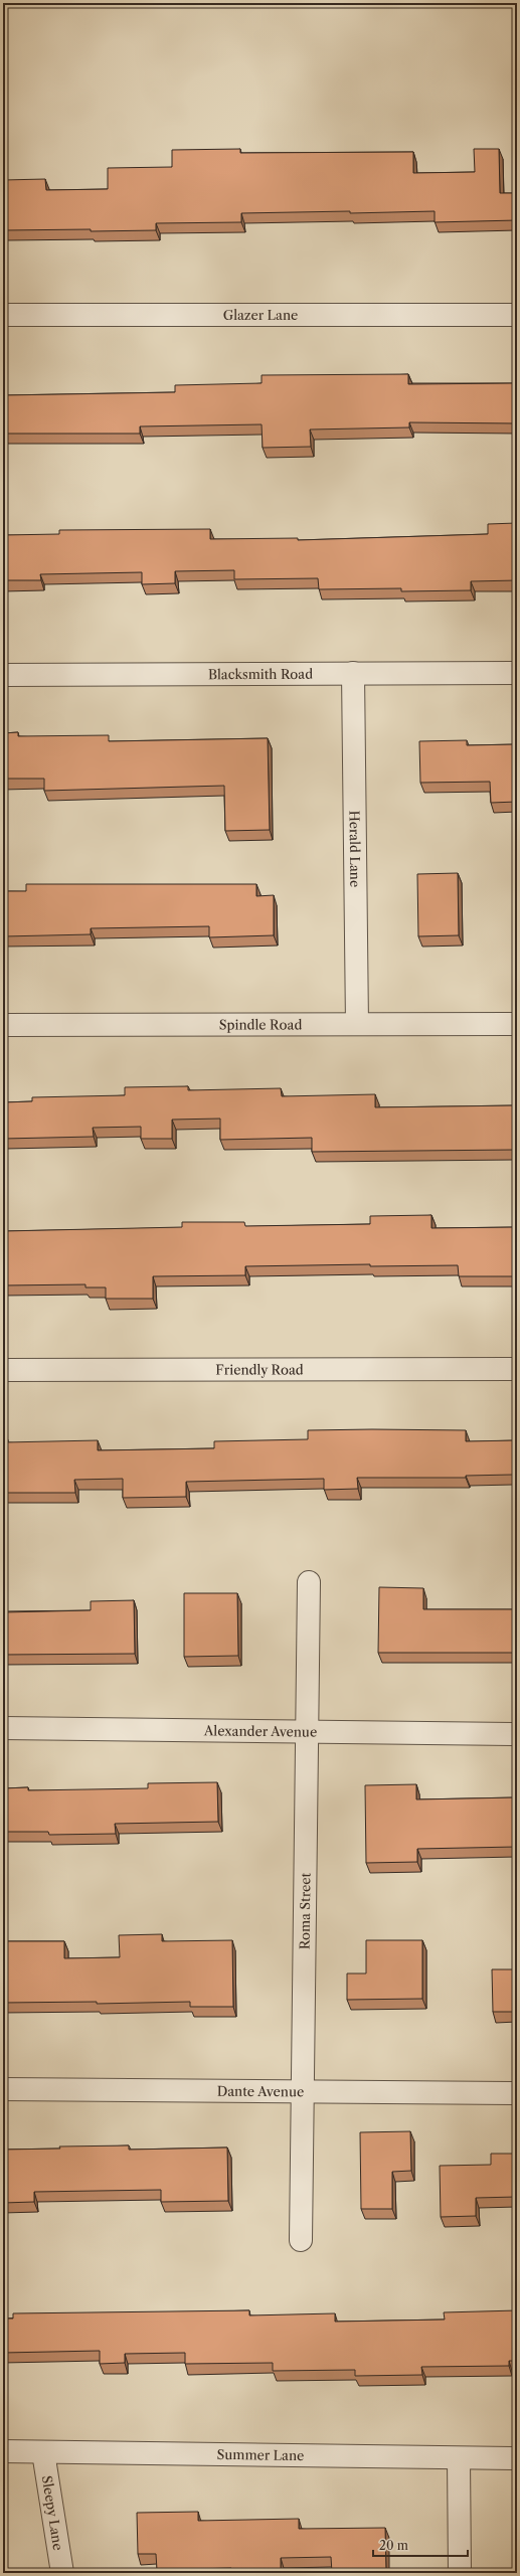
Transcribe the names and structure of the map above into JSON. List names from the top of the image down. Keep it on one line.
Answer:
{"streets":{"street":["Glazer Lane","Blacksmith Road","Herald Lane","Spindle Road","Friendly Road","Alexander Avenue","Roma Street","Dante Avenue","Summer Lane","Sleepy Lane"]},"crossings":[["Blacksmith Road","Herald Lane"],["Herald Lane","Spindle Road"],["Alexander Avenue","Roma Street"],["Roma Street","Dante Avenue"],["Summer Lane","Sleepy Lane"]],"scale_bar":"20 m"}
